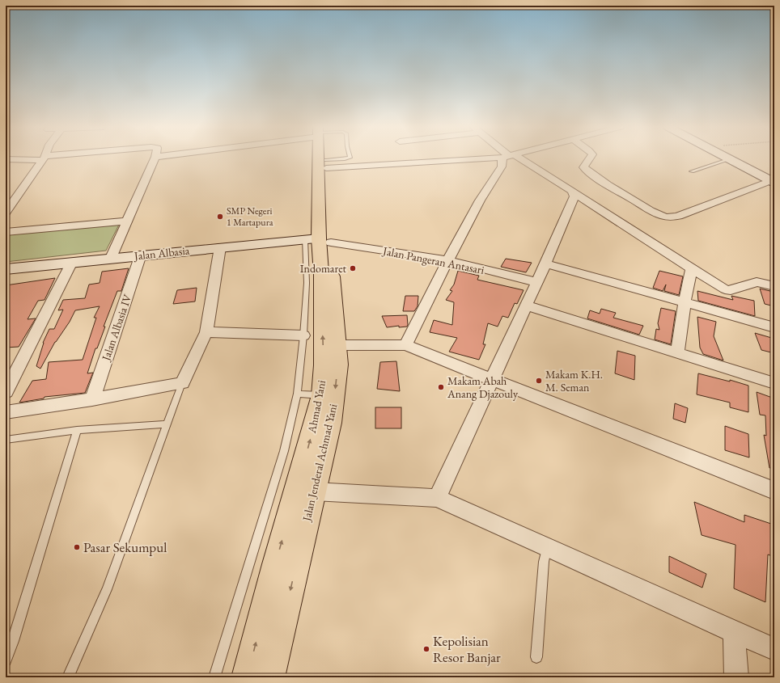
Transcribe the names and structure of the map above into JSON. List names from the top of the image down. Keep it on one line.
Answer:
{"streets":{"highway":["Ahmad Yani","Jalan Jenderal Achmad Yani"],"street":["Jalan Albasia","Jalan Pangeran Antasari","Jalan Albasia IV"]},"crossings":[["Jalan Albasia","Jalan Pangeran Antasari"],["Jalan Albasia","Jalan Albasia IV"],["Jalan Albasia","Ahmad Yani"],["Jalan Pangeran Antasari","Ahmad Yani"],["Ahmad Yani","Jalan Jenderal Achmad Yani"]],"one_way":["Ahmad Yani","Jalan Jenderal Achmad Yani"],"places":["SMP Negeri 1 Martapura","Indomaret","Makam K.H. M. Seman","Makam Abah Anang Djazouly","Pasar Sekumpul","Kepolisian Resor Banjar"]}
